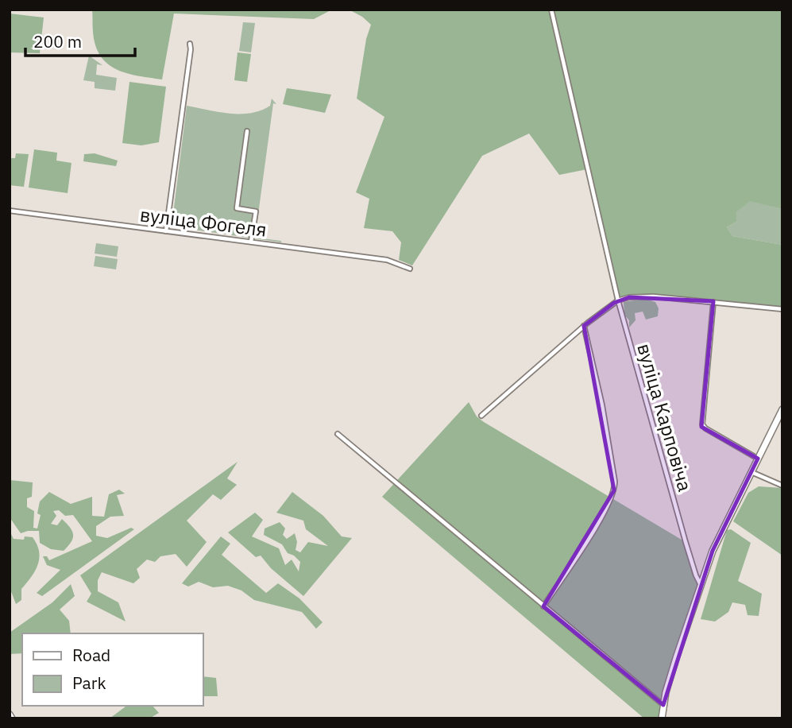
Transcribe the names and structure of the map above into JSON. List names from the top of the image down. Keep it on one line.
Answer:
{"streets":{"street":["вуліца Фогеля","вуліца Карповіча"]},"legend":["Road","Park"],"scale_bar":"200 m"}
